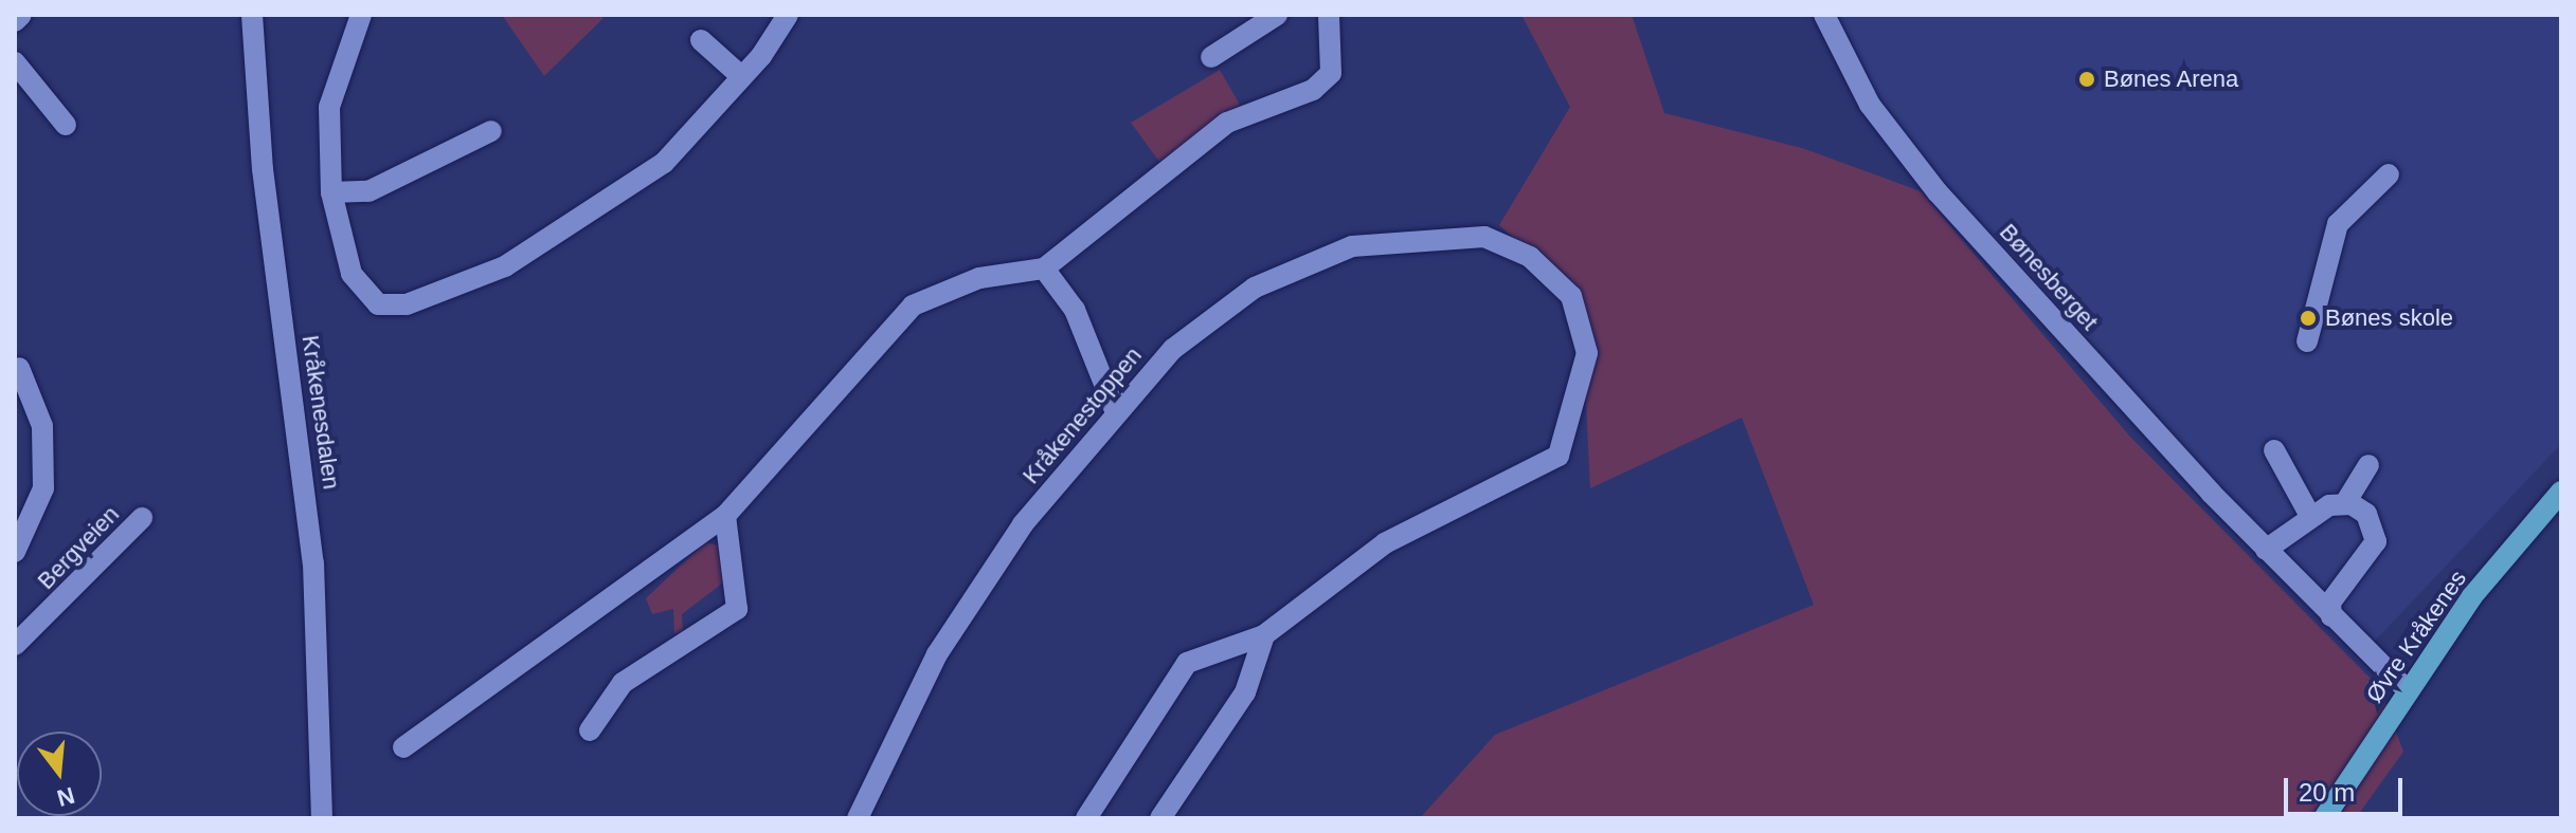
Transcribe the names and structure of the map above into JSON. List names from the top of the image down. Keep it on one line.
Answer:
{"streets":{"main road":["Øvre Kråkenes"],"street":["Bønesberget","Kråkenesdalen","Kråkenestoppen","Bergveien"]},"crossings":[["Bønesberget","Øvre Kråkenes"]],"places":["Bønes Arena","Bønes skole"],"scale_bar":"20 m","north":"bottom"}
